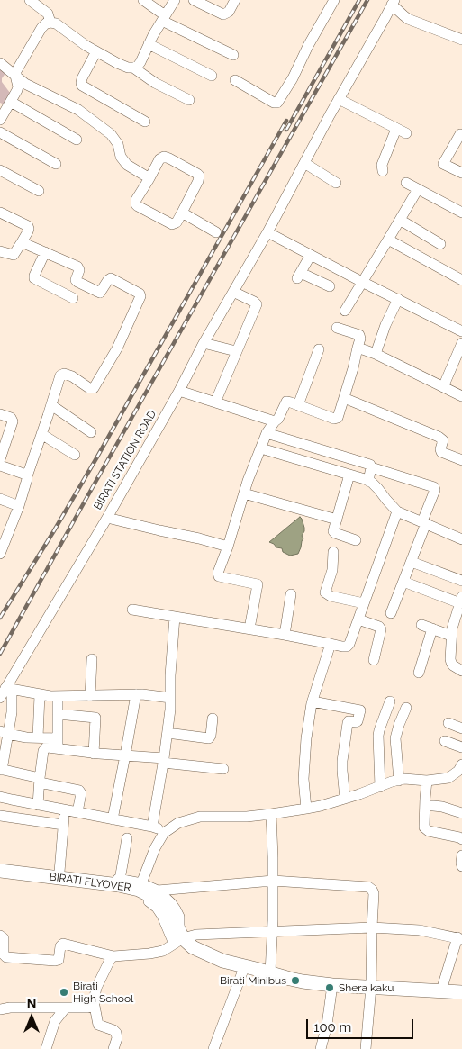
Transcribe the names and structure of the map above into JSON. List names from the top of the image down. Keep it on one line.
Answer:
{"streets":{"main road":["BIRATI FLYOVER"],"street":["BIRATI STATION ROAD"]},"places":["Birati Minibus","Shera kaku","Birati High School"],"scale_bar":"100 m","north":"top"}
